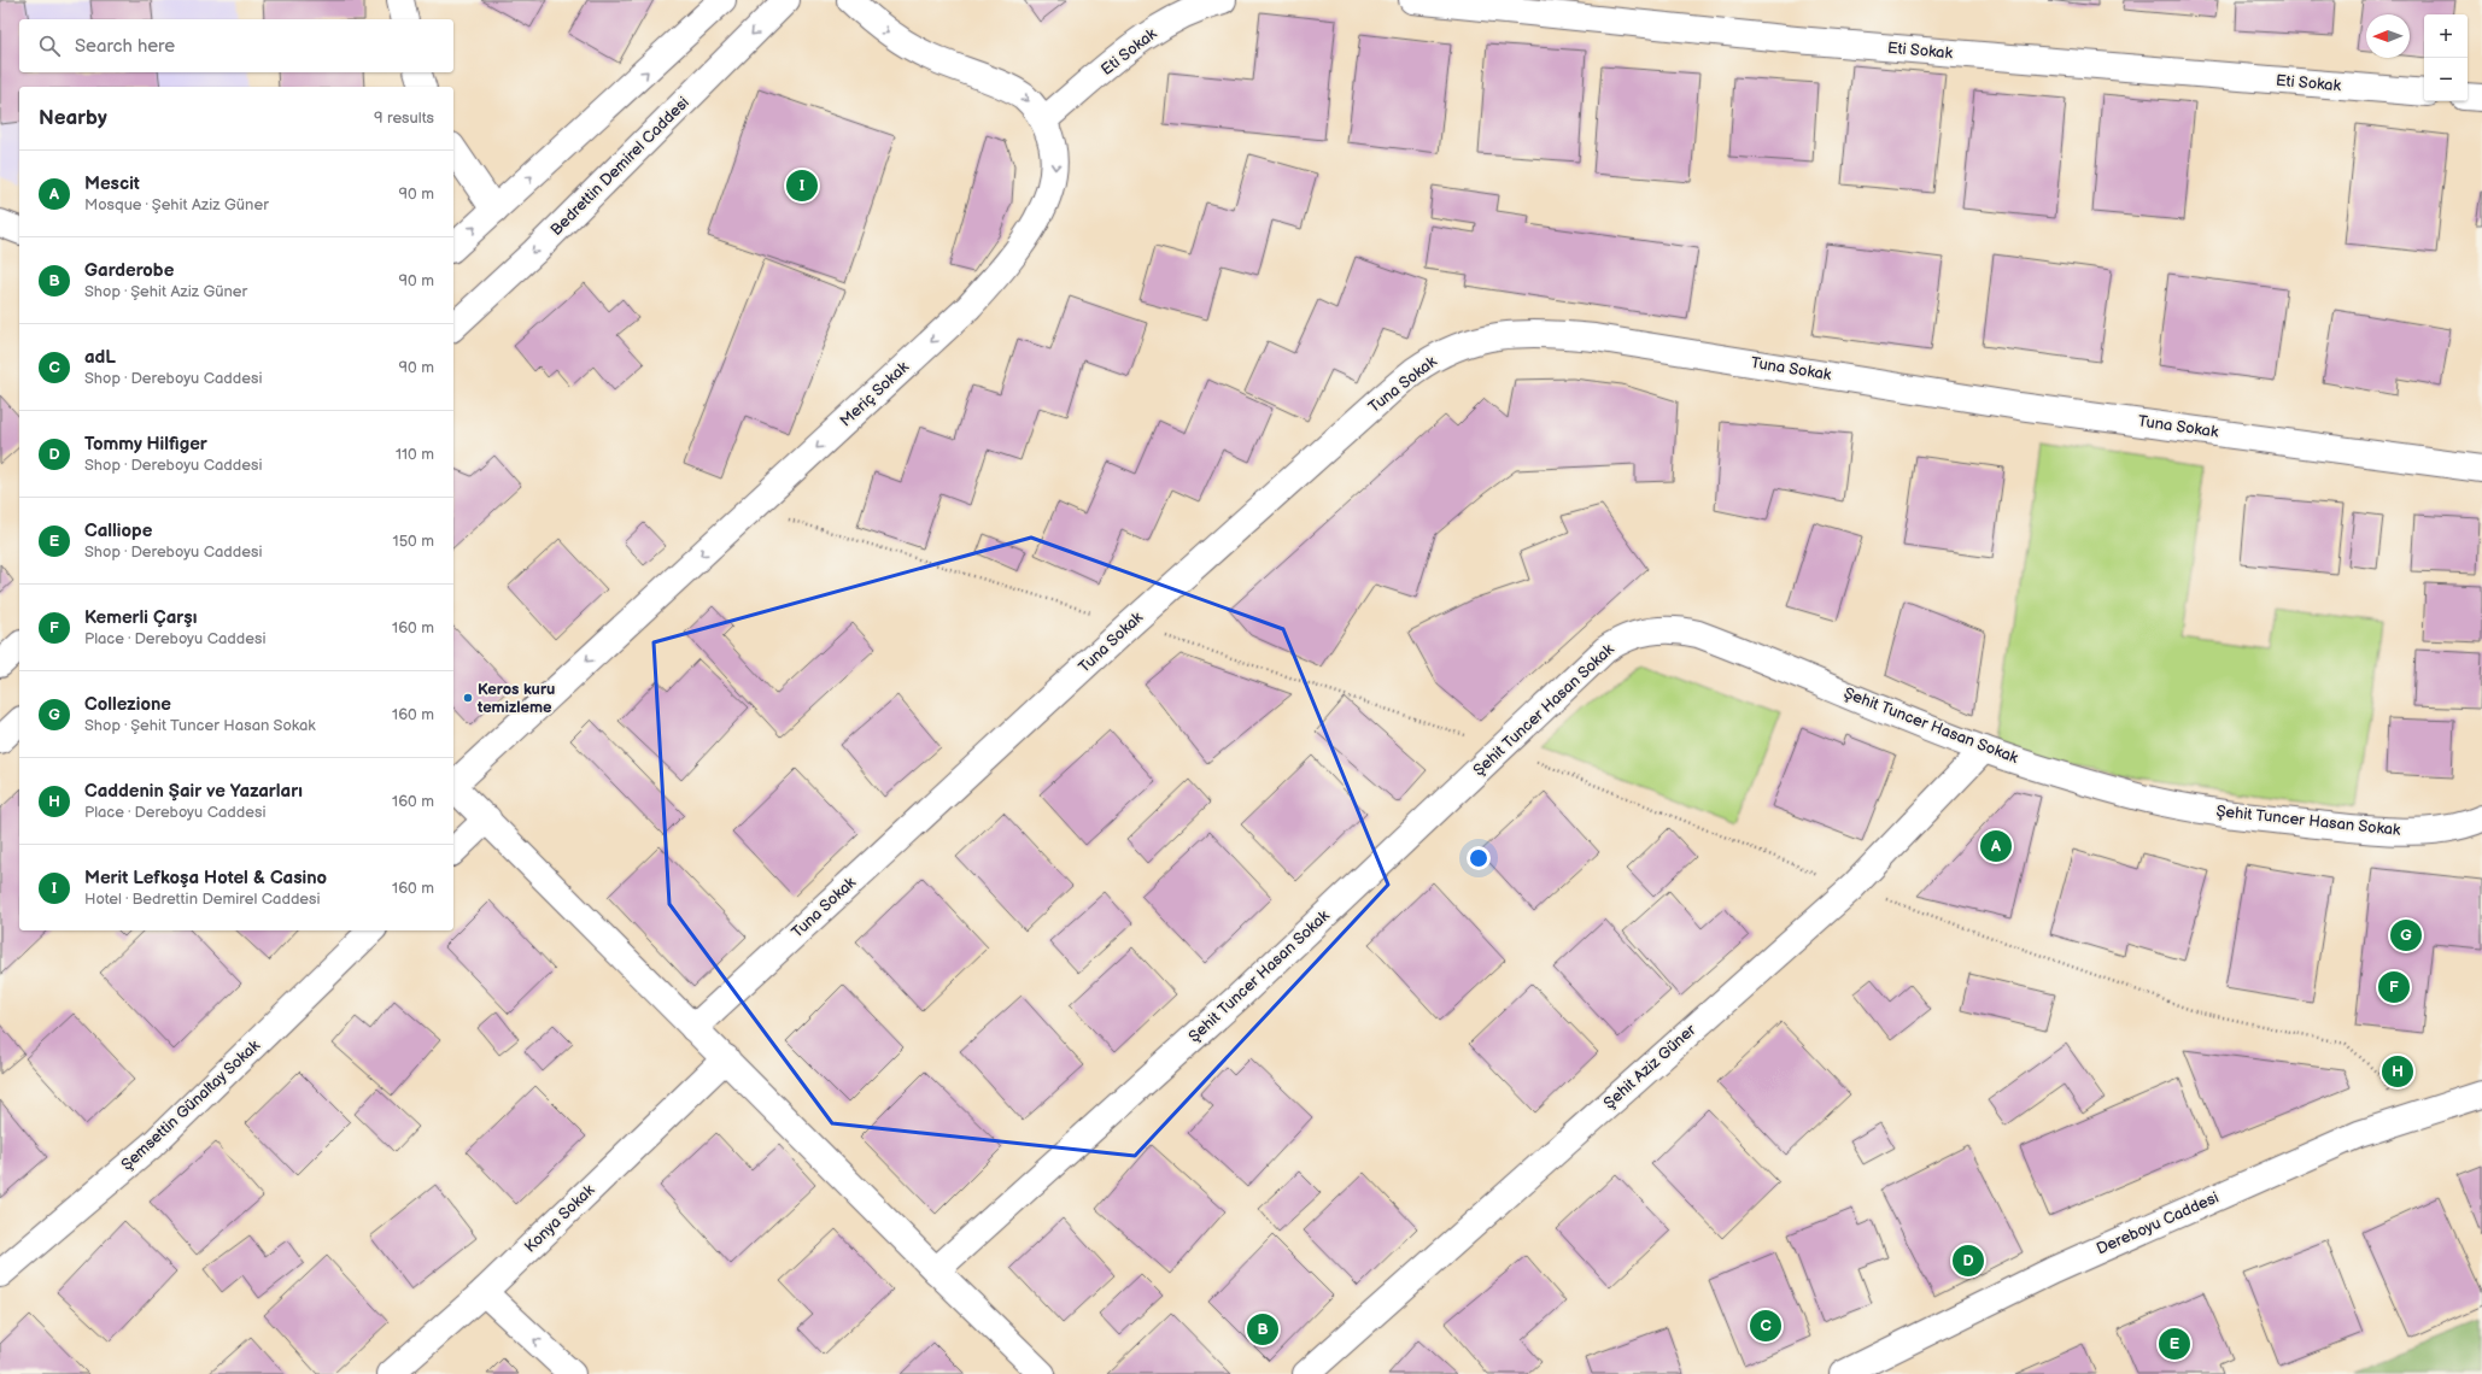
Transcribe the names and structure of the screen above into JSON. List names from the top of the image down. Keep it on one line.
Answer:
{"streets":{"street":["Eti Sokak","Bedrettin Demirel Caddesi","Tuna Sokak","Meriç Sokak","Şehit Tuncer Hasan Sokak","Şehit Aziz Güner","Şemsettin Günaltay Sokak","Konya Sokak","Dereboyu Caddesi"]},"crossings":[["Eti Sokak","Meriç Sokak"],["Şehit Tuncer Hasan Sokak","Şehit Aziz Güner"]],"places":["Keros kuru temizleme"],"north":"left","page":{"map_buttons":["+","−"],"search":"Search here","heading":["Nearby","9 results"],"list":[{"mark":"A","name":"Mescit","note":"Mosque · Şehit Aziz Güner","value":"90 m"},{"mark":"B","name":"Garderobe","note":"Shop · Şehit Aziz Güner","value":"90 m"},{"mark":"C","name":"adL","note":"Shop · Dereboyu Caddesi","value":"90 m"},{"mark":"D","name":"Tommy Hilfiger","note":"Shop · Dereboyu Caddesi","value":"110 m"},{"mark":"E","name":"Calliope","note":"Shop · Dereboyu Caddesi","value":"150 m"},{"mark":"F","name":"Kemerli Çarşı","note":"Place · Dereboyu Caddesi","value":"160 m"},{"mark":"G","name":"Collezione","note":"Shop · Şehit Tuncer Hasan Sokak","value":"160 m"},{"mark":"H","name":"Caddenin Şair ve Yazarları","note":"Place · Dereboyu Caddesi","value":"160 m"},{"mark":"I","name":"Merit Lefkoşa Hotel & Casino","note":"Hotel · Bedrettin Demirel Caddesi","value":"160 m"}],"pins":["I","A","G","F","H","D","C","B","E"]}}
